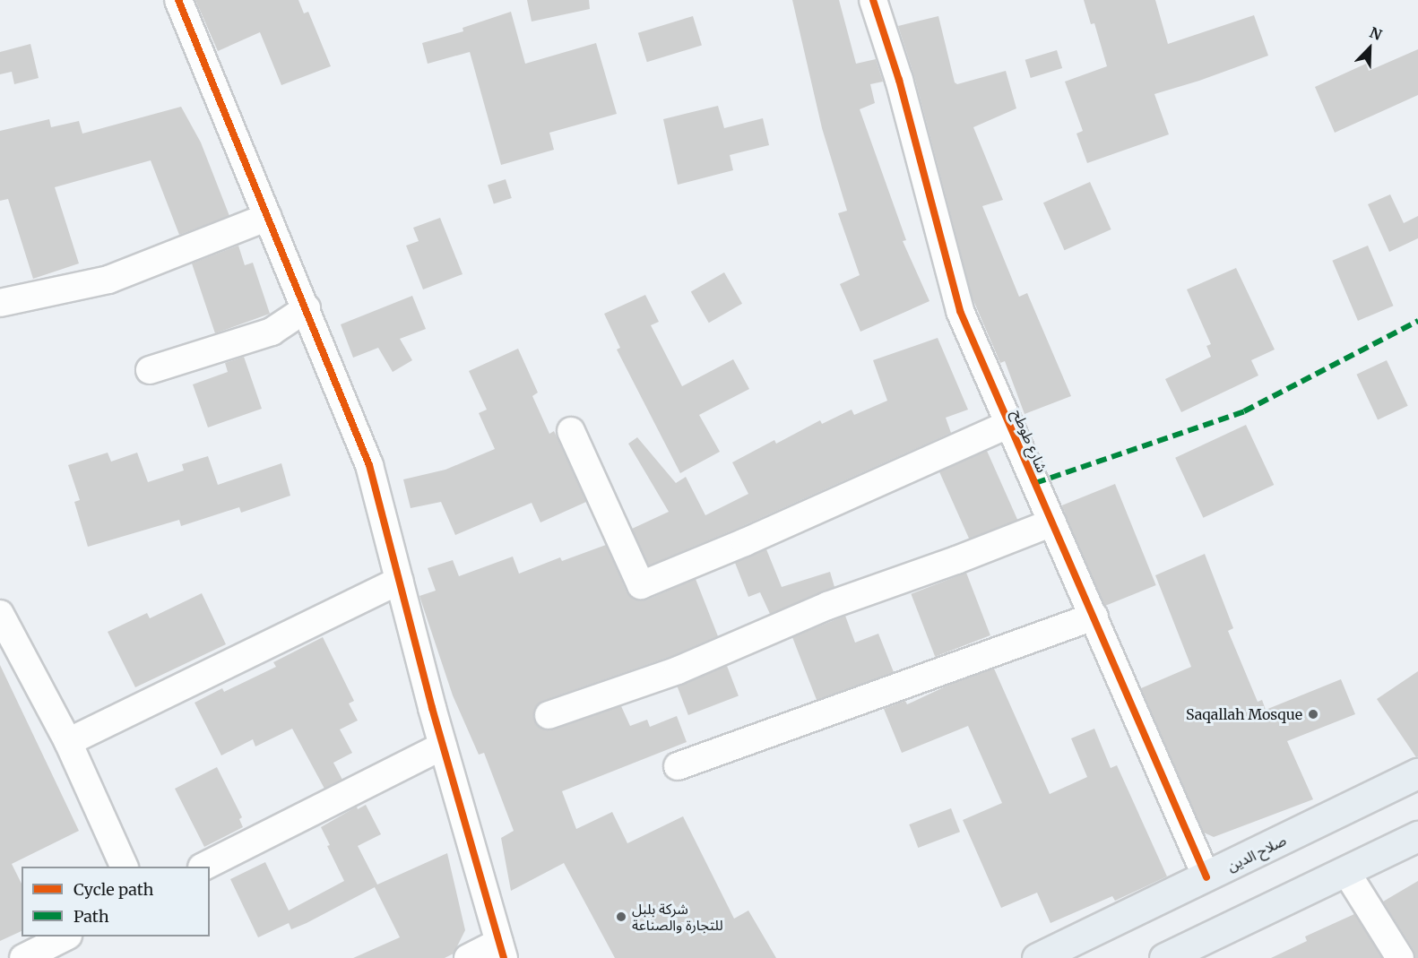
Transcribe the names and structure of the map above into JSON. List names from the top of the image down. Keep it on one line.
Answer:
{"streets":{"highway":["صلاح الدين"],"street":["شارع طوطح"]},"crossings":[["شارع طوطح","صلاح الدين"]],"places":["Saqallah Mosque","شركة بلبل للتجارة والصناعة"],"legend":["Cycle path","Path"],"north":"top right"}
